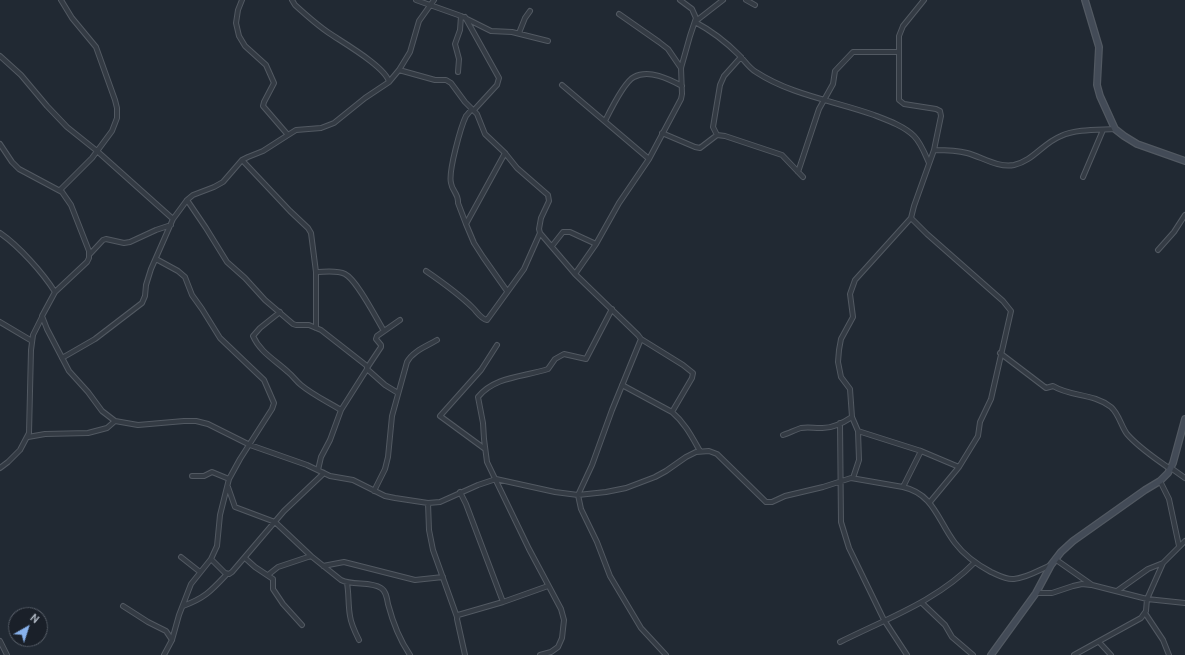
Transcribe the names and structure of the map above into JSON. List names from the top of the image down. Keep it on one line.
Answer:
{"north":"top right"}
